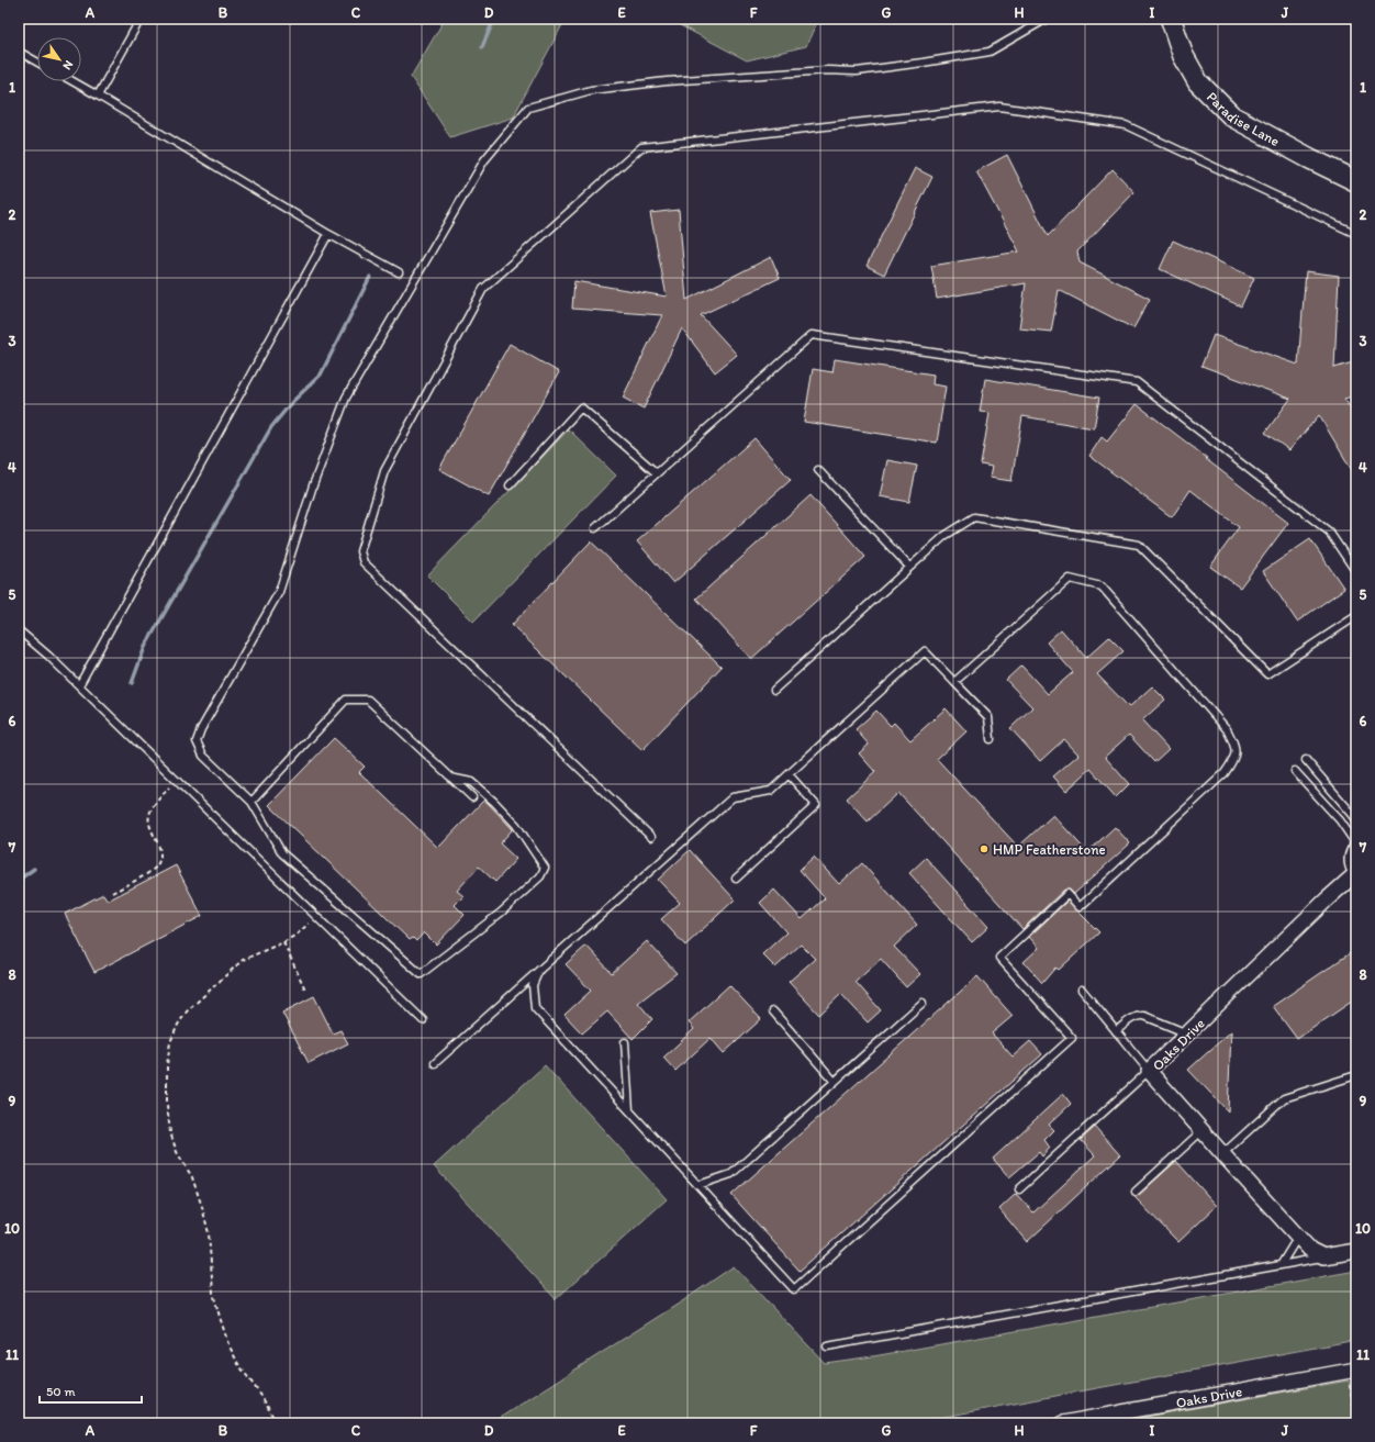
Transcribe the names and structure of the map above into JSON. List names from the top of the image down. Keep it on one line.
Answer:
{"streets":{"street":["Paradise Lane","Oaks Drive"]},"places":["HMP Featherstone"],"scale_bar":"50 m","north":"bottom right","grid":{"columns":["A","B","C","D","E","F","G","H","I","J"],"rows":["1","2","3","4","5","6","7","8","9","10","11"]}}
